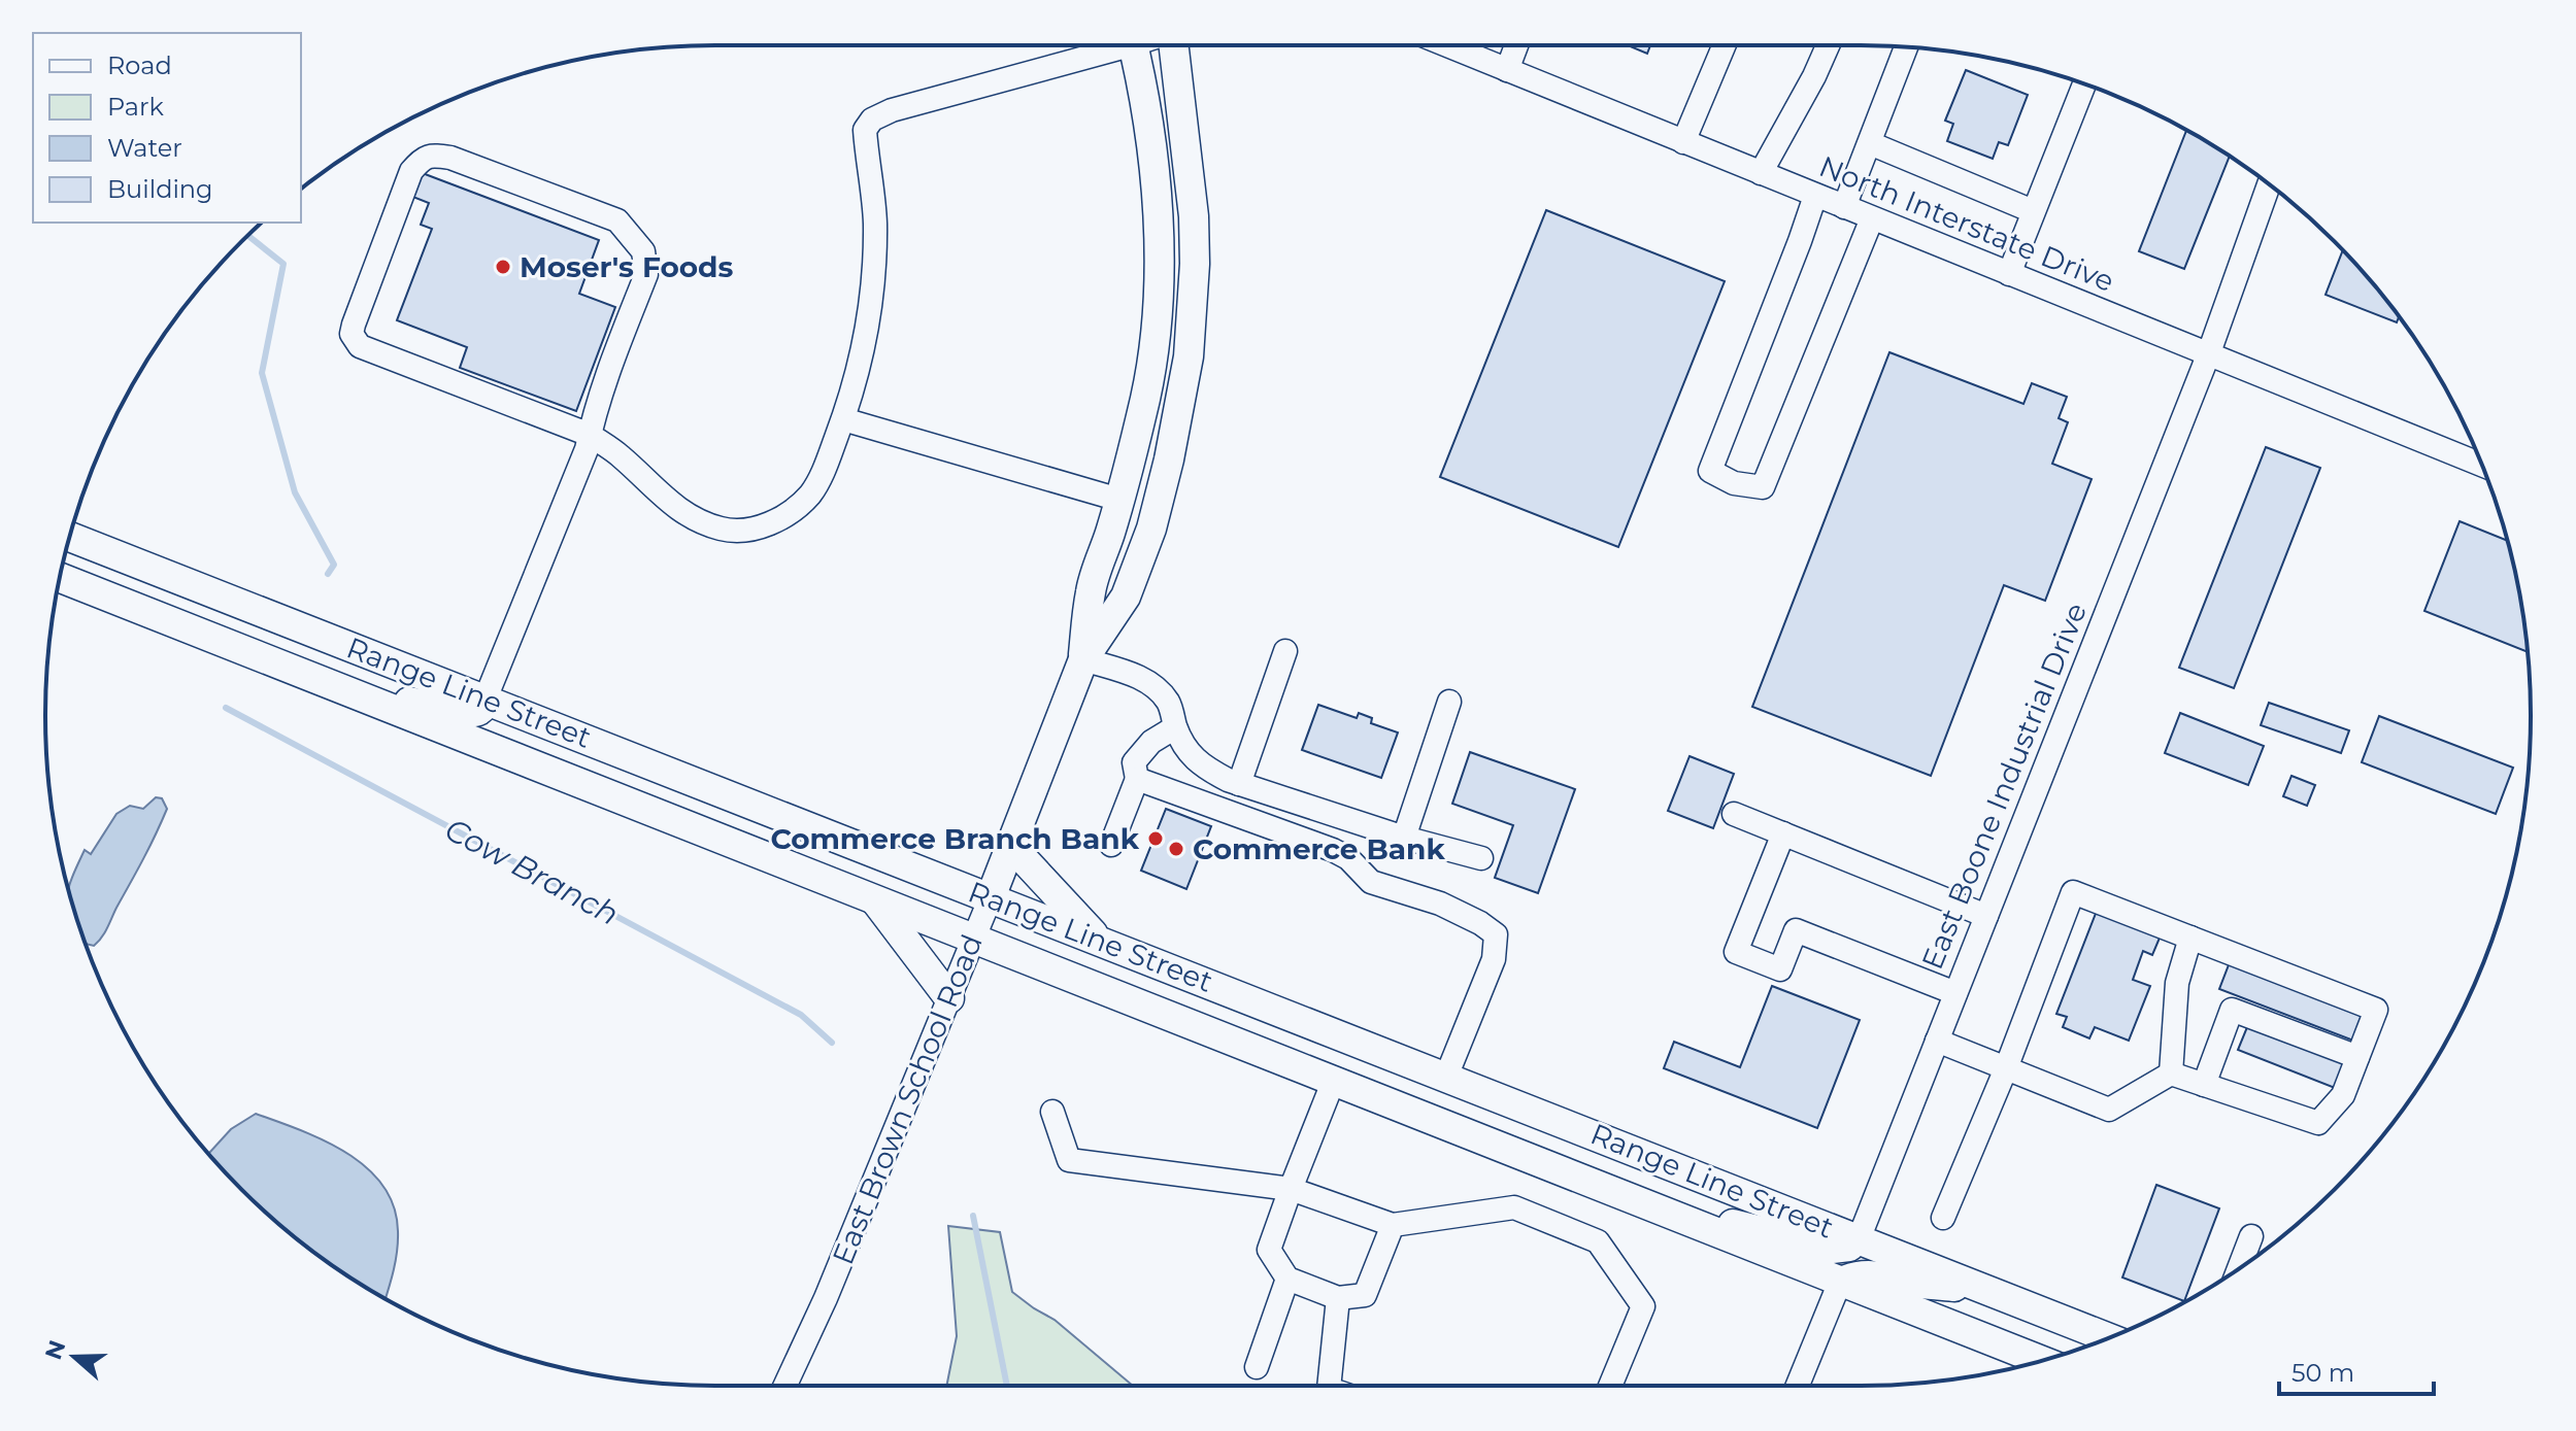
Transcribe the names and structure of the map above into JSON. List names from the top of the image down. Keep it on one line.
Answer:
{"streets":{"main road":["Range Line Street","East Brown School Road"],"street":["North Interstate Drive","East Boone Industrial Drive"]},"crossings":[["North Interstate Drive","East Boone Industrial Drive"],["Range Line Street","East Boone Industrial Drive"],["Range Line Street","East Brown School Road"]],"water":["Cow Branch"],"places":["Moser's Foods","Commerce Branch Bank","Commerce Bank"],"legend":["Road","Park","Water","Building"],"scale_bar":"50 m","north":"left"}
